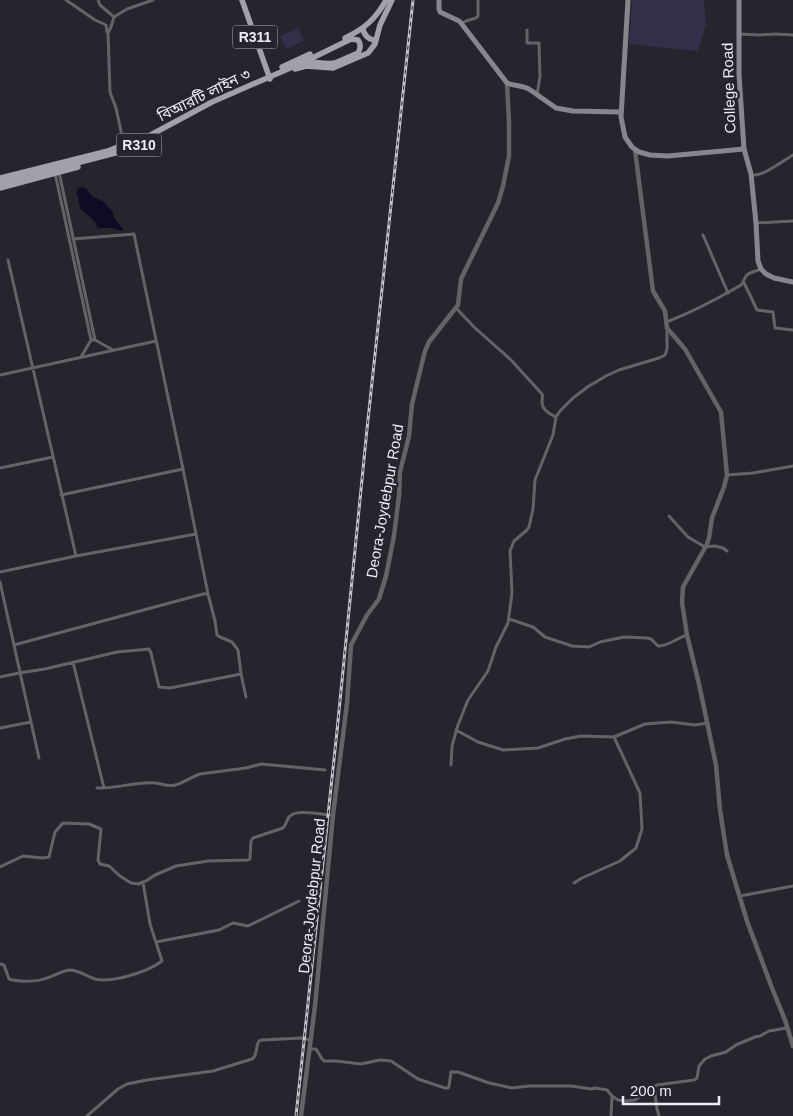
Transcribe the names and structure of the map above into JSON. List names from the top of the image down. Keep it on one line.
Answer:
{"streets":{"main road":["R311","College Road","বিআরটি লাইন ৩","R310"],"street":["Deora-Joydebpur Road"]},"crossings":[["R311","বিআরটি লাইন ৩"],["R311","R310"],["বিআরটি লাইন ৩","R310"]],"scale_bar":"200 m"}
